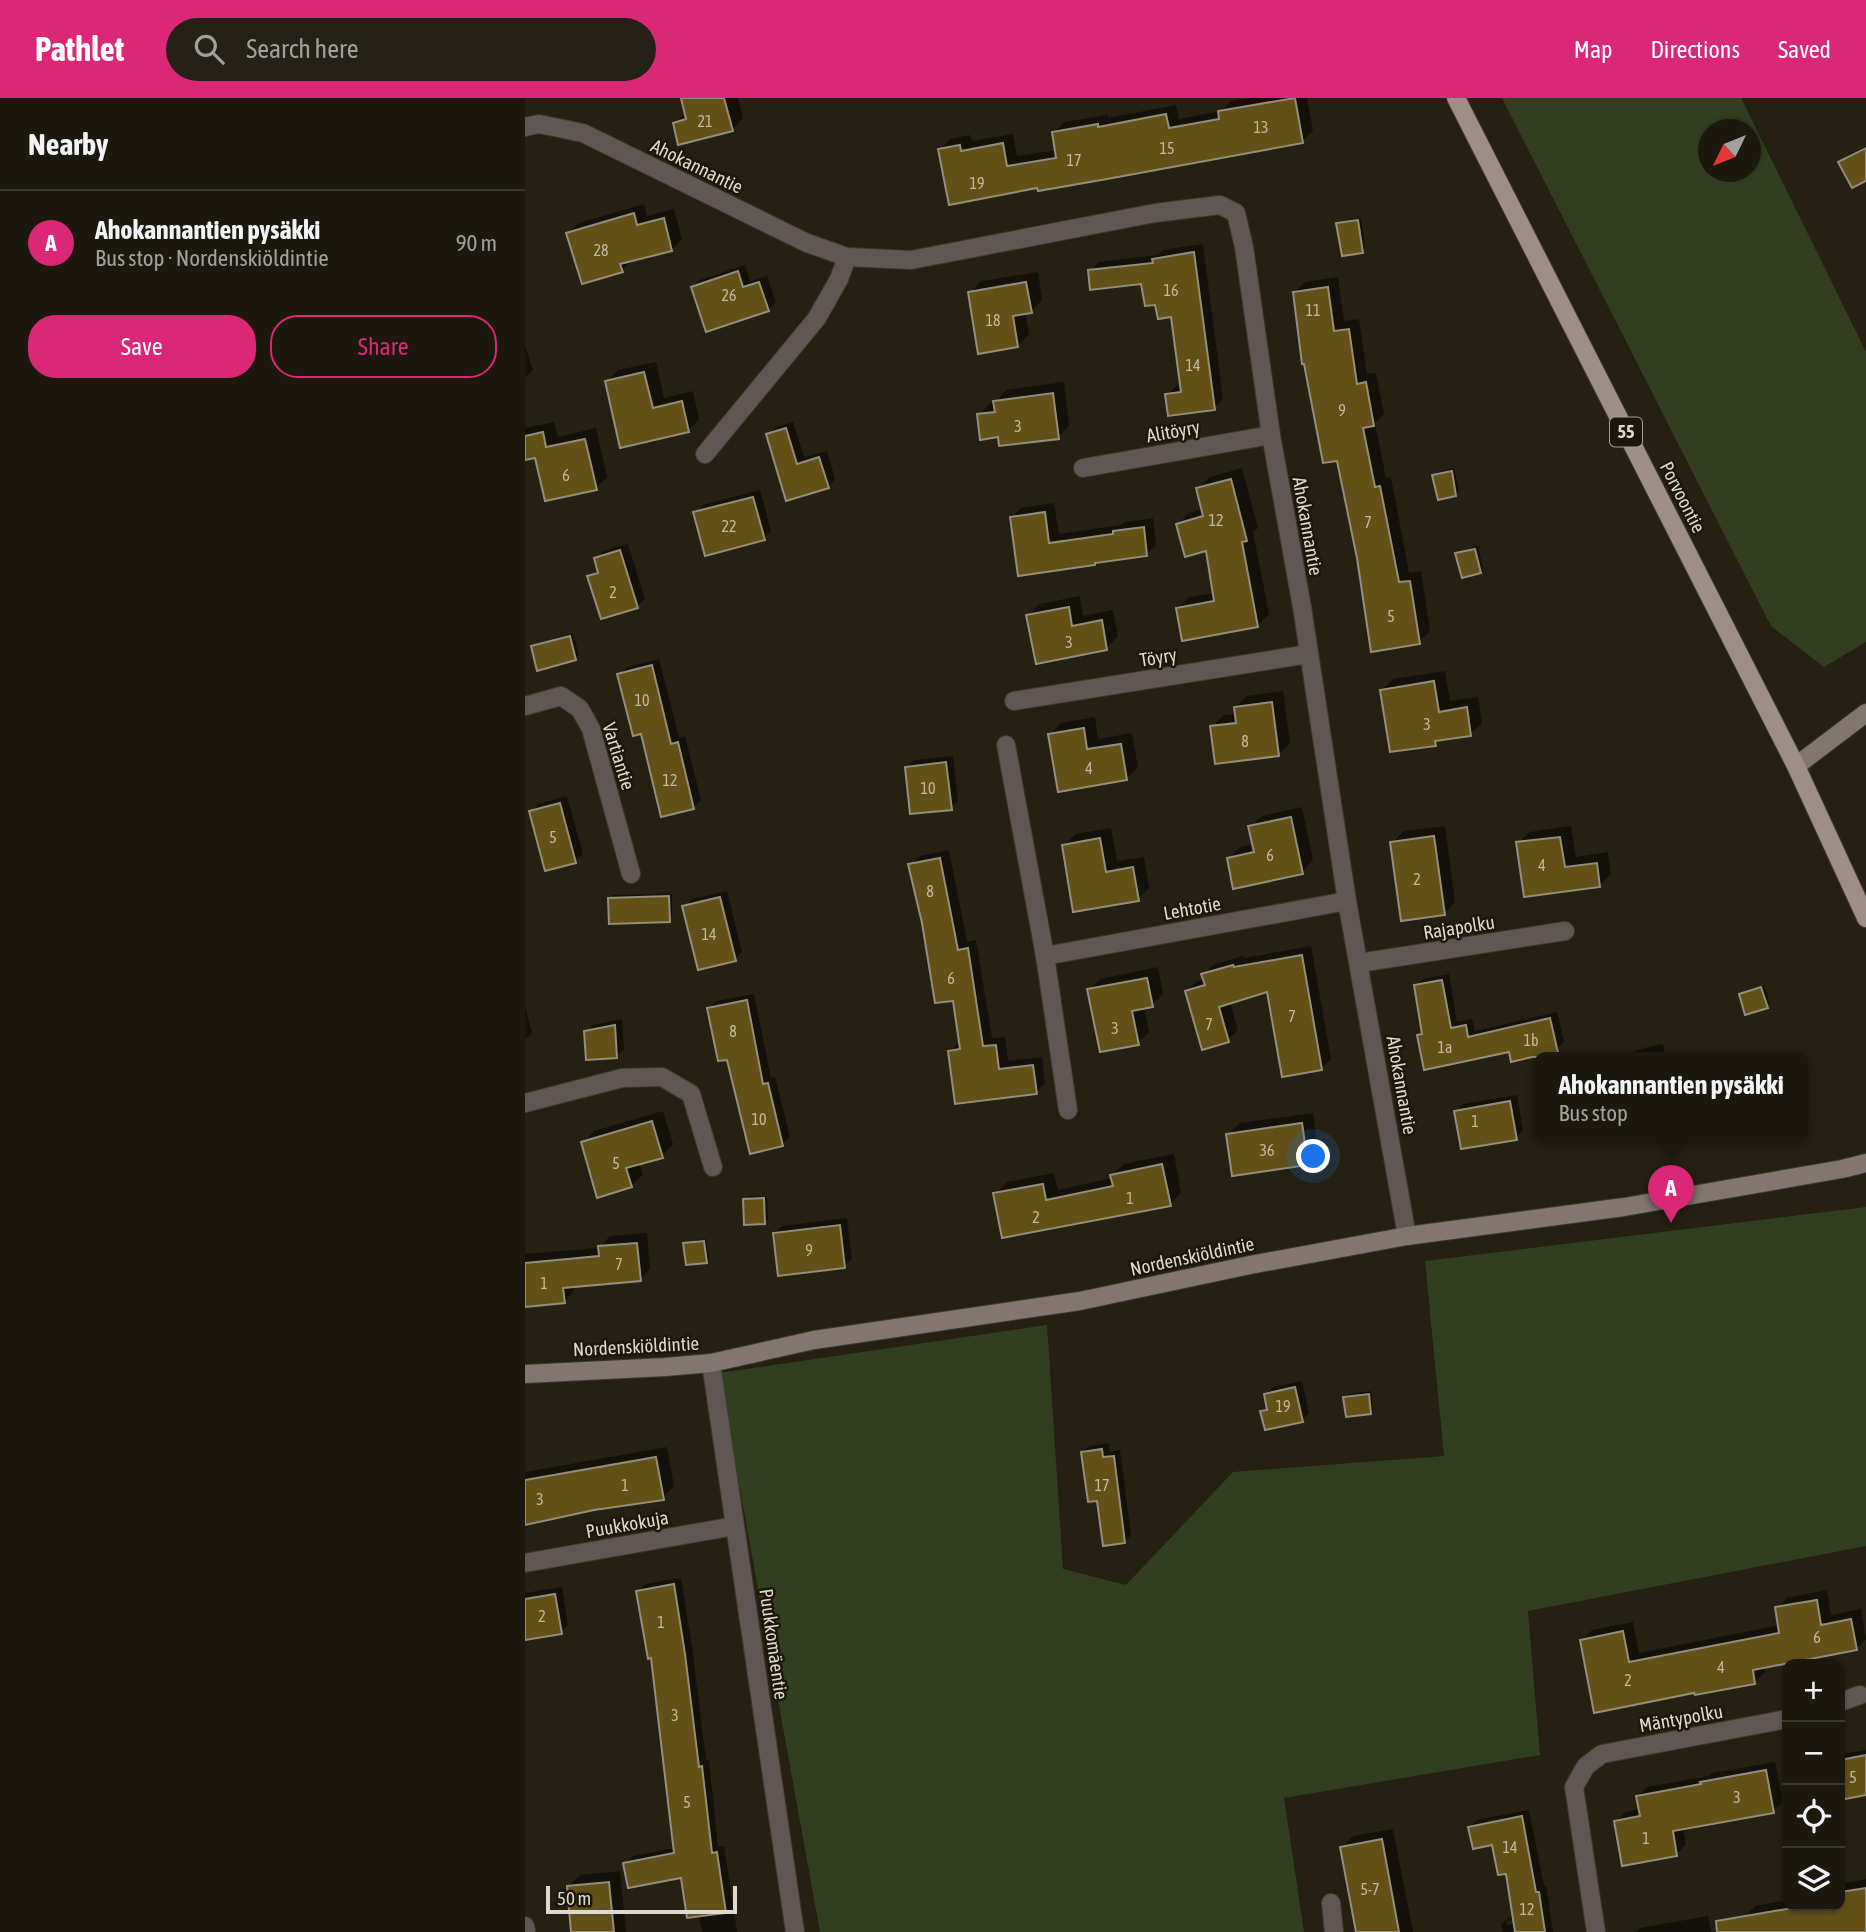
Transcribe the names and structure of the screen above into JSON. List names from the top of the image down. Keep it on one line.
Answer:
{"streets":{"main road":["55","Porvoontie","Nordenskiöldintie"],"street":["Ahokannantie","Alitöyry","Töyry","Vartiantie","Lehtotie","Rajapolku","Puukkokuja","Puukkomäentie","Mäntypolku"]},"crossings":[["Ahokannantie","Alitöyry"],["Ahokannantie","Töyry"],["Ahokannantie","Lehtotie"],["Ahokannantie","Rajapolku"],["Ahokannantie","Nordenskiöldintie"],["Nordenskiöldintie","Puukkomäentie"],["Puukkokuja","Puukkomäentie"]],"house_numbers":["21","13","15","17","19","28","16","26","11","18","14","9","3","6","12","7","22","2","5","3","10","3","8","4","12","10","5","6","4","2","8","14","6","7","7","3","8","1b","1a","10","1","36","5","1","2","9","7","1","19","1","17","3","2","1","6","4","2","3","5","3","5","1","14","5-7","12"],"scale_bar":"50 m","north":"bottom left","page":{"header":"Pathlet","search":"Search here","nav":["Map","Directions","Saved"],"heading":"Nearby","list":[{"mark":"A","name":"Ahokannantien pysäkki","note":"Bus stop · Nordenskiöldintie","value":"90 m"}],"buttons":["Save","Share"],"popup":["Ahokannantien pysäkki","Bus stop"],"pins":"A","map_buttons":["+","−"],"scale":"50 m"}}
